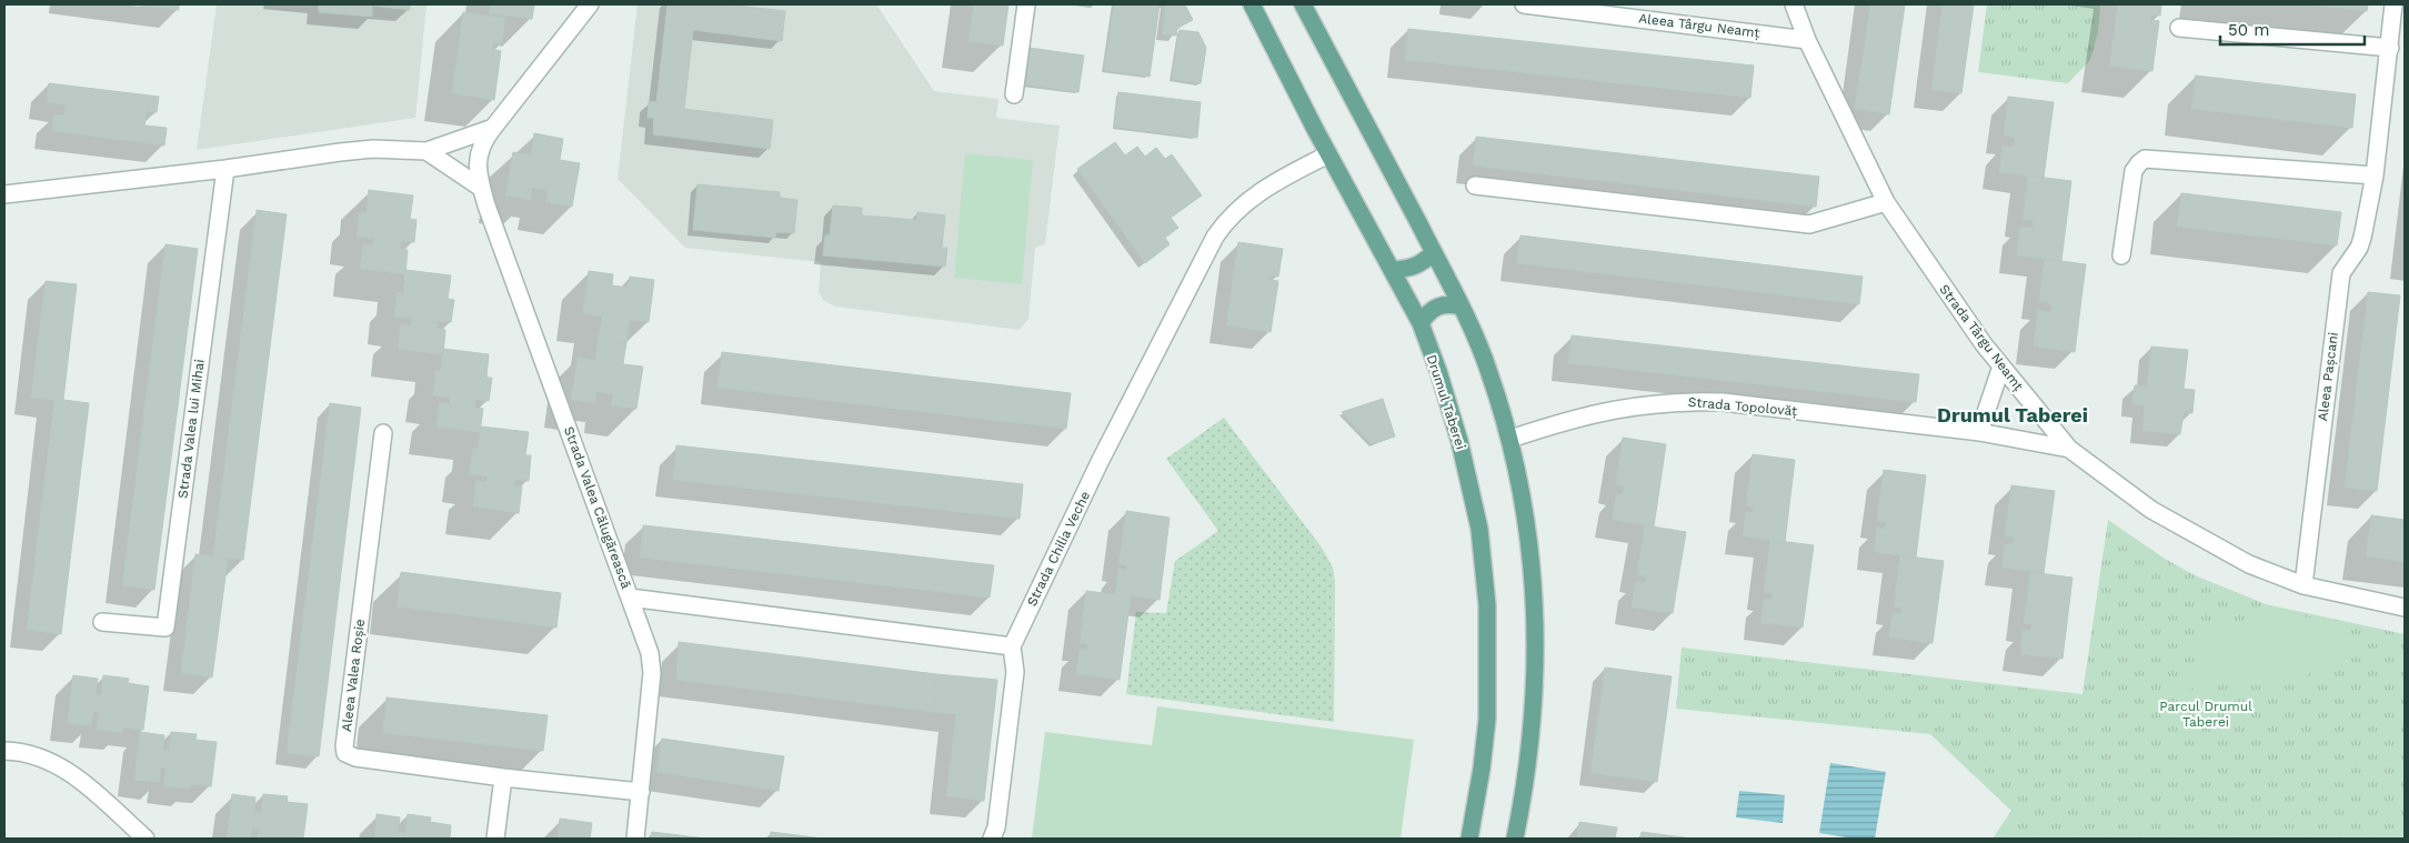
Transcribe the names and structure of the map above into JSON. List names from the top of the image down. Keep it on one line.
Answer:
{"streets":{"main road":["Drumul Taberei"],"street":["Aleea Târgu Neamț","Strada Târgu Neamț","Aleea Pașcani","Strada Topolovăț","Strada Valea lui Mihai","Strada Valea Călugărească","Strada Chilia Veche","Aleea Valea Roșie"]},"crossings":[["Aleea Târgu Neamț","Strada Târgu Neamț"],["Strada Târgu Neamț","Aleea Pașcani"],["Strada Târgu Neamț","Strada Topolovăț"],["Drumul Taberei","Strada Chilia Veche"],["Strada Valea Călugărească","Aleea Valea Roșie"]],"districts":["Drumul Taberei"],"parks":["Parcul Drumul Taberei"],"scale_bar":"50 m"}
